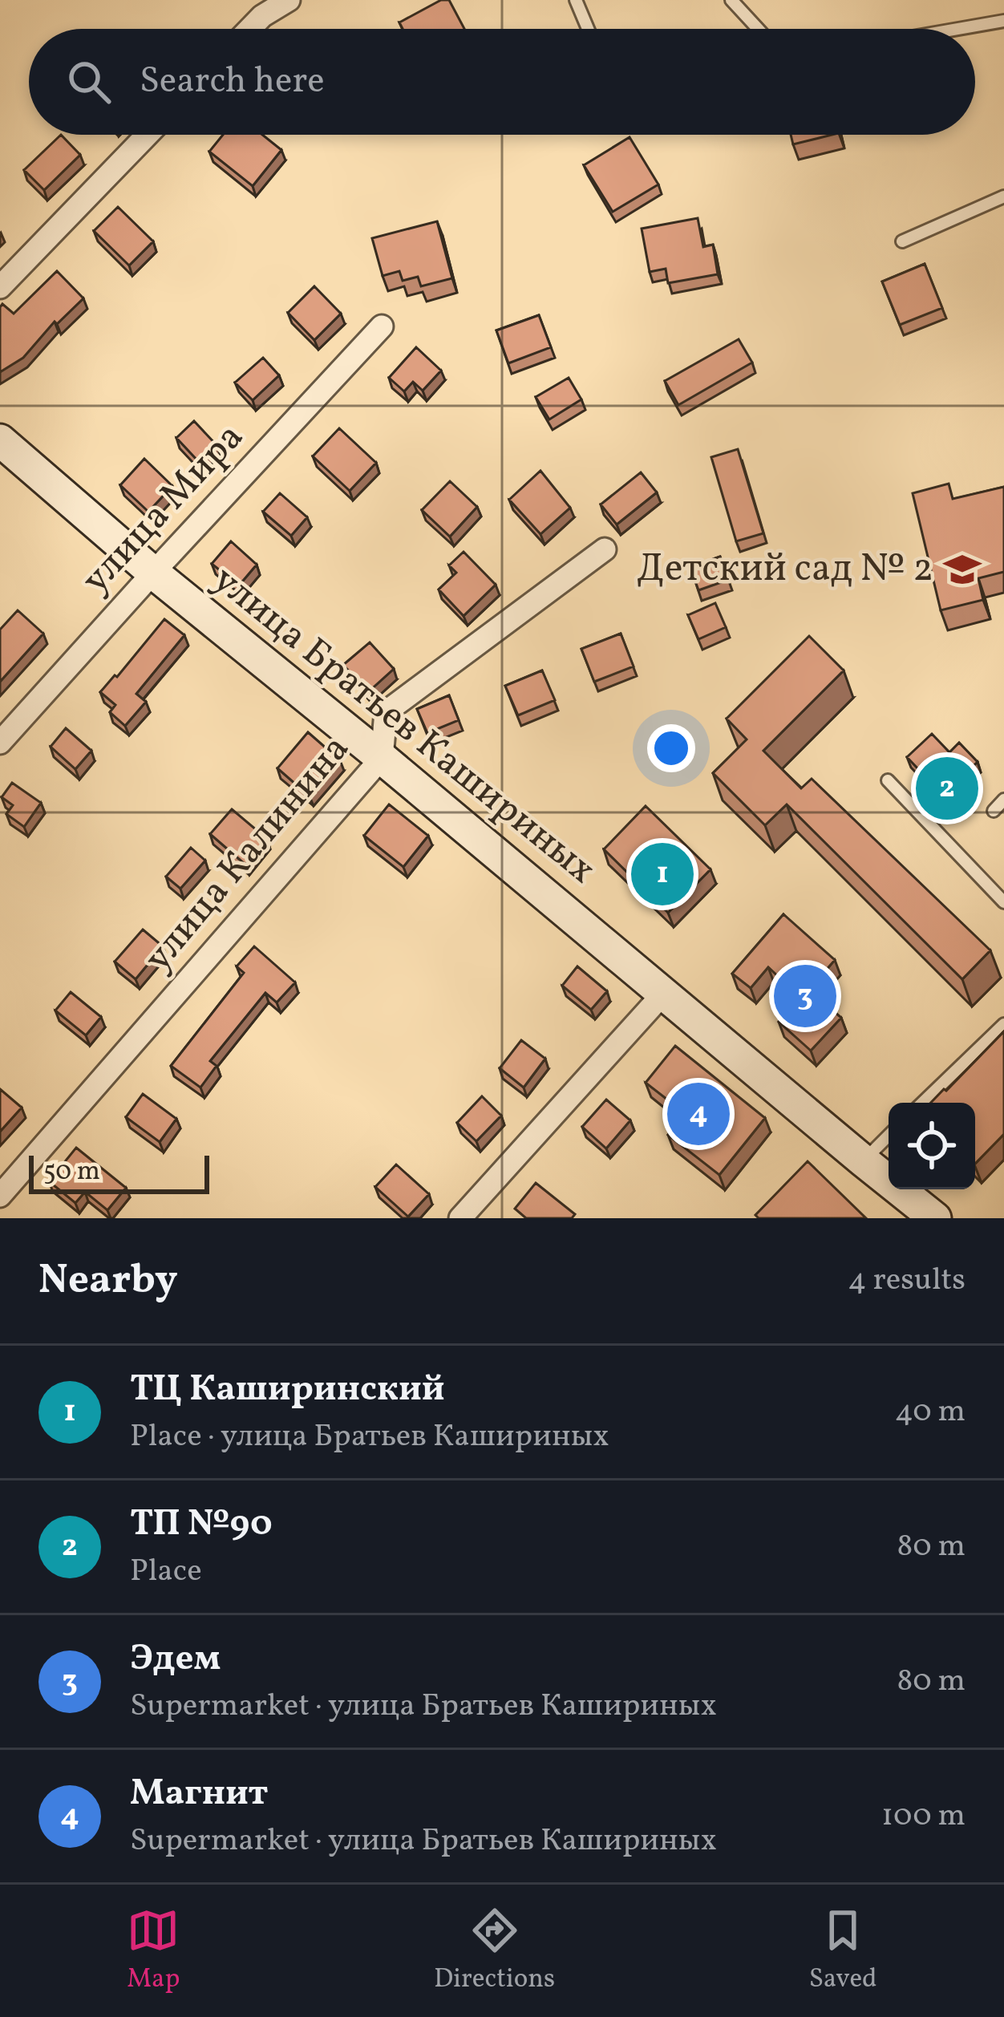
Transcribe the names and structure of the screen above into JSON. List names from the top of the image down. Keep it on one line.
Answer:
{"streets":{"main road":["улица Братьев Кашириных"],"street":["улица Мира","улица Калинина"]},"crossings":[["улица Мира","улица Братьев Кашириных"],["улица Братьев Кашириных","улица Калинина"]],"places":{"school or university":["Детский сад № 2"]},"scale_bar":"50 m","page":{"search":"Search here","pins":["2","1","3","4"],"scale":"50 m","heading":["Nearby","4 results"],"list":[{"mark":"1","name":"ТЦ Каширинский","note":"Place · улица Братьев Кашириных","value":"40 m"},{"mark":"2","name":"ТП №90","note":"Place","value":"80 m"},{"mark":"3","name":"Эдем","note":"Supermarket · улица Братьев Кашириных","value":"80 m"},{"mark":"4","name":"Магнит","note":"Supermarket · улица Братьев Кашириных","value":"100 m"}],"nav":["Map","Directions","Saved"]}}
